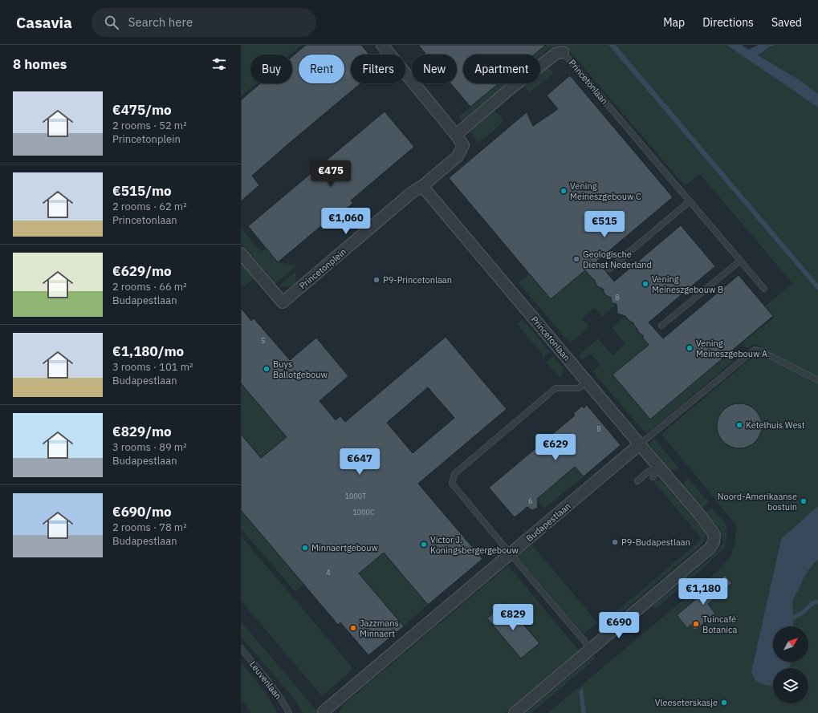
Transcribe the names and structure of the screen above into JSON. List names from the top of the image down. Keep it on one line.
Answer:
{"streets":{"street":["Princetonlaan","Princetonplein","Budapestlaan"],"lane":["Leuvenlaan"]},"crossings":[["Princetonlaan","Princetonplein"],["Princetonlaan","Budapestlaan"]],"places":["Vening Meineszgebouw C","Geologische Dienst Nederland","P9-Princetonlaan","Vening Meineszgebouw B","Vening Meineszgebouw A","Buys Ballotgebouw","Ketelhuis West","Noord-Amerikaanse bostuin","P9-Budapestlaan","Victor J. Koningsbergergebouw","Minnaertgebouw","Tuincafé Botanica","Jazzmans Minnaert","Vleeseterskasje"],"house_numbers":["8","5","8","1000T","6","1000C","4"],"north":"top right","page":{"header":"Casavia","search":"Search here","nav":["Map","Directions","Saved"],"heading":"8 homes","chip":["Buy","Rent","Filters","New","Apartment"],"list":[{"name":"€475/mo","note":"2 rooms · 52 m² · Princetonplein"},{"name":"€515/mo","note":"2 rooms · 62 m² · Princetonlaan"},{"name":"€629/mo","note":"2 rooms · 66 m² · Budapestlaan"},{"name":"€1,180/mo","note":"3 rooms · 101 m² · Budapestlaan"},{"name":"€829/mo","note":"3 rooms · 89 m² · Budapestlaan"},{"name":"€690/mo","note":"2 rooms · 78 m² · Budapestlaan"}],"price":["€475","€1,060","€515","€629","€647","€1,180","€829","€690"]}}
